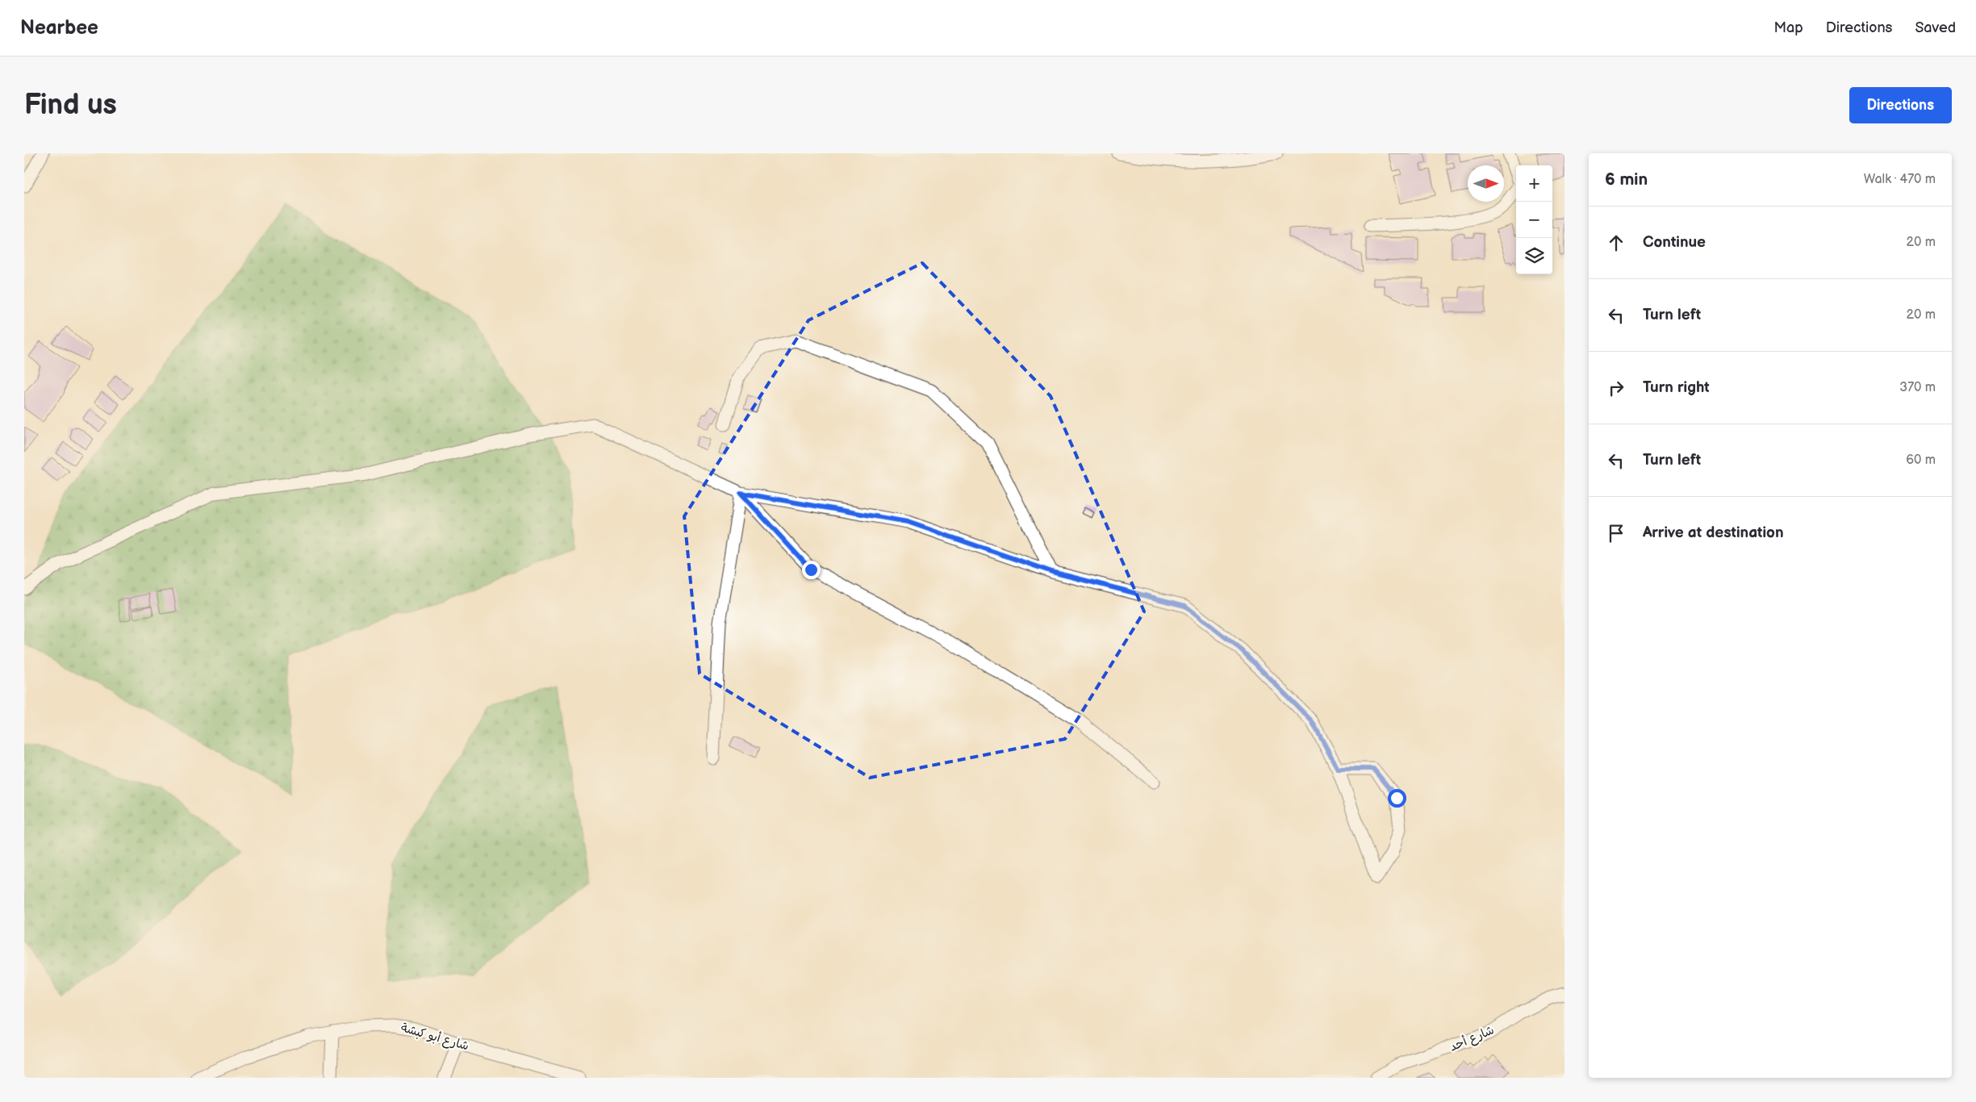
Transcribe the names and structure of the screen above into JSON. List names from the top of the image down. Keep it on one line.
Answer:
{"streets":{"street":["شارع أبو كبشة","شارع أحد"]},"north":"right","page":{"header":"Nearbee","nav":["Map","Directions","Saved"],"buttons":"Directions","title":"Find us","heading":["6 min","Walk · 470 m"],"map_buttons":["+","−"],"list":[["Continue","20 m"],["Turn left","20 m"],["Turn right","370 m"],["Turn left","60 m"],"Arrive at destination"]}}
